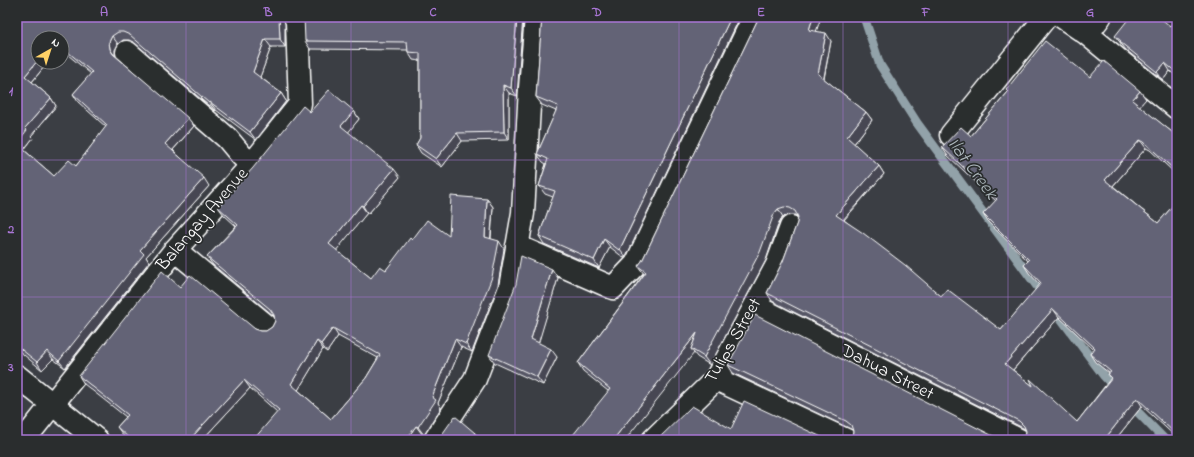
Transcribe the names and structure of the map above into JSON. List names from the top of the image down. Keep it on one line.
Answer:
{"streets":{"street":["Balangay Avenue","Tulips Street","Dahua Street"]},"crossings":[["Tulips Street","Dahua Street"]],"water":["Ilat Creek"],"north":"top right","grid":{"columns":["A","B","C","D","E","F","G"],"rows":["1","2","3"]}}
